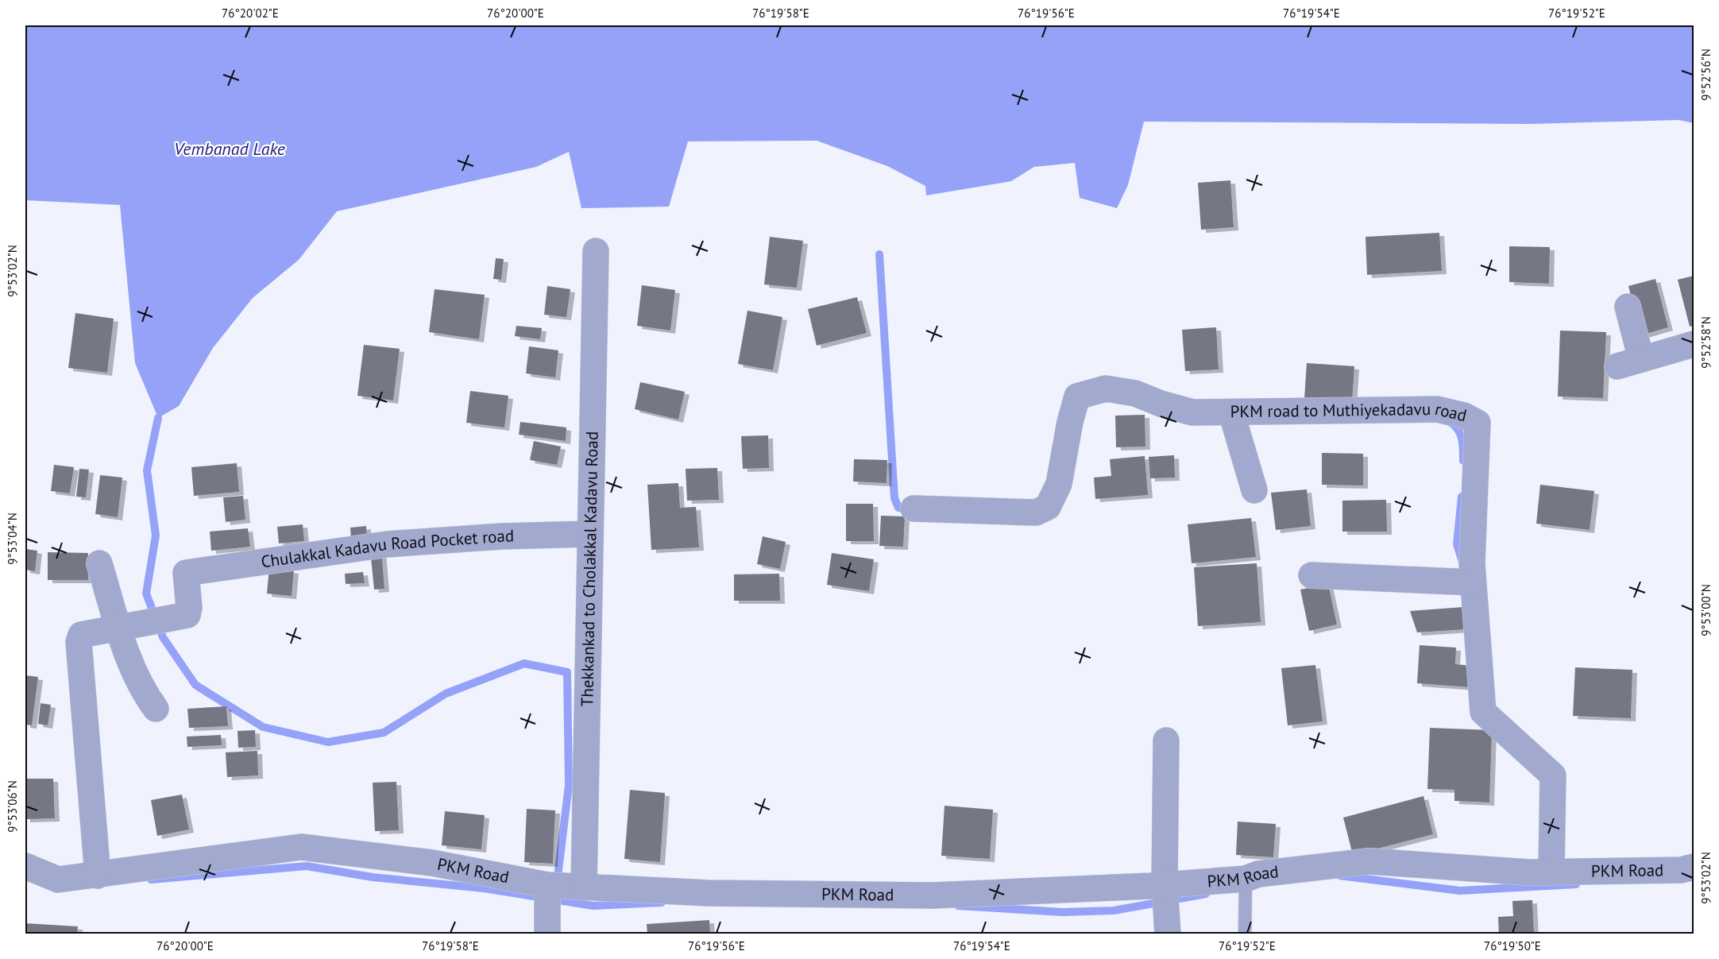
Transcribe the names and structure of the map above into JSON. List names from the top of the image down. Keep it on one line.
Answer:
{"streets":{"street":["PKM road to Muthiyekadavu road","Chulakkal Kadavu Road Pocket road","Thekkankad to Cholakkal Kadavu Road","PKM Road"]},"crossings":[["PKM road to Muthiyekadavu road","PKM Road"],["Chulakkal Kadavu Road Pocket road","Thekkankad to Cholakkal Kadavu Road"],["Thekkankad to Cholakkal Kadavu Road","PKM Road"]],"water":["Vembanad Lake"],"coordinates":["76°20'02\"E","76°20'00\"E","76°19'58\"E","76°19'56\"E","76°19'54\"E","76°19'52\"E","9°52'56\"N","9°53'02\"N","9°52'58\"N","9°53'04\"N","9°53'00\"N","9°53'06\"N","76°19'50\"E"]}
